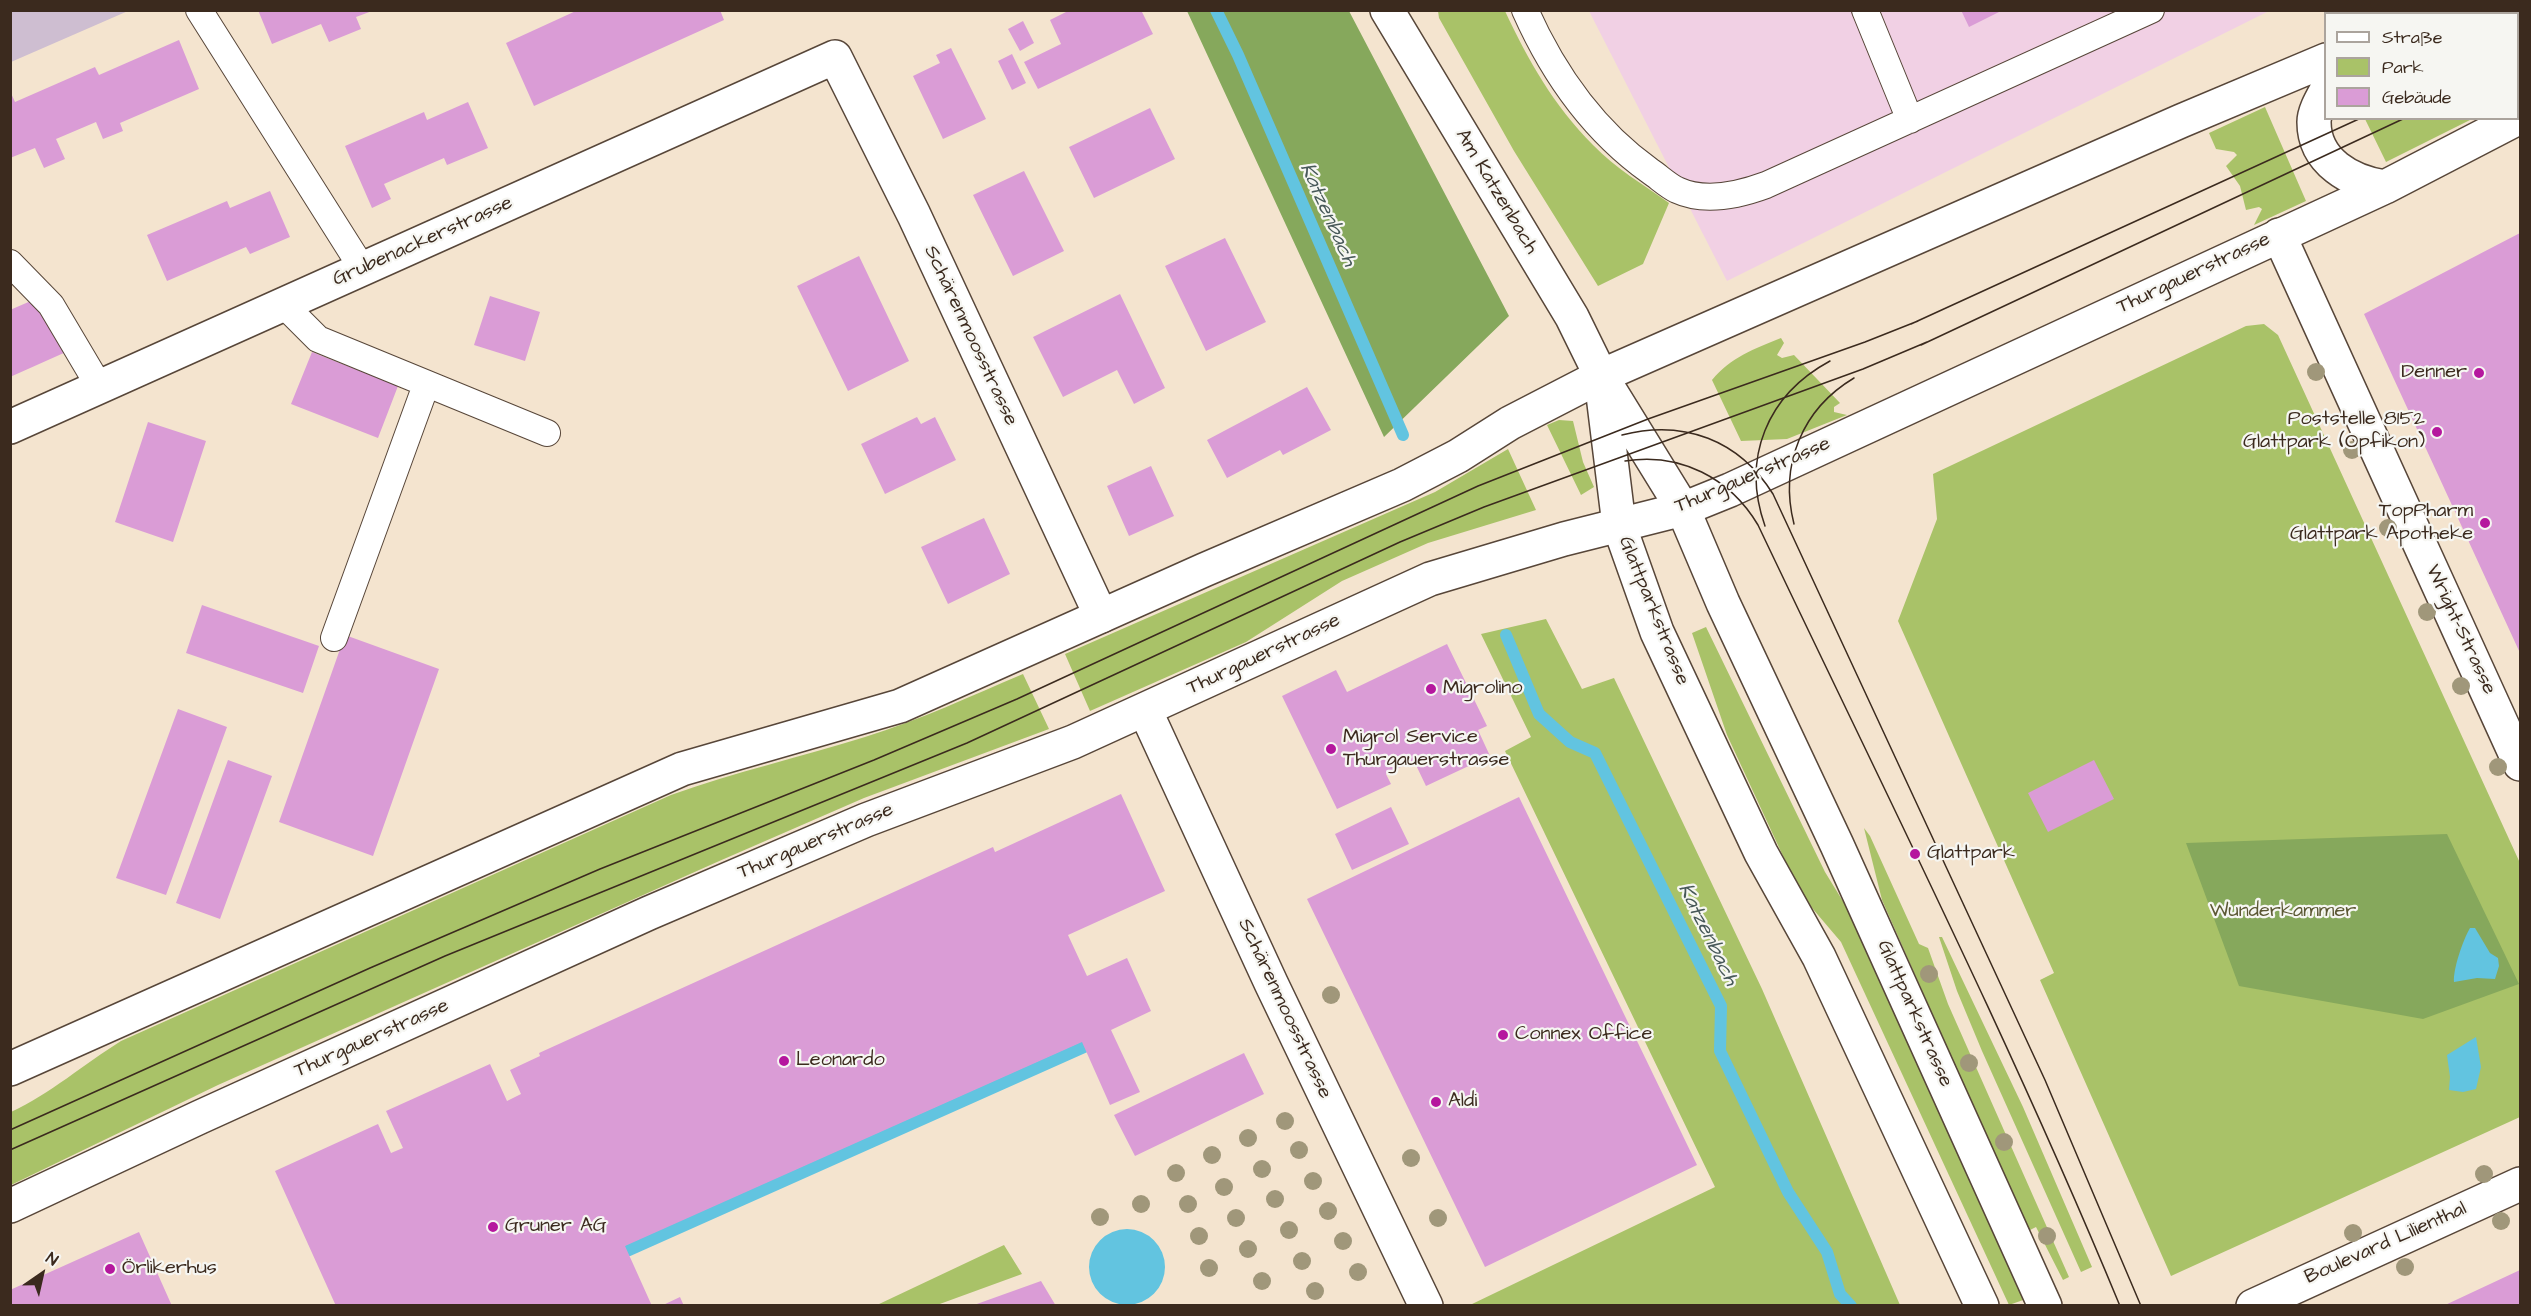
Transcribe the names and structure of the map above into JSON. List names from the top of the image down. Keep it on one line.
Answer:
{"streets":{"street":["Am Katzenbach","Grubenackerstrasse","Thurgauerstrasse","Schärenmoosstrasse","Glattparkstrasse","Wright-Strasse","Boulevard Lilienthal"]},"crossings":[["Am Katzenbach","Glattparkstrasse"],["Grubenackerstrasse","Schärenmoosstrasse"],["Thurgauerstrasse","Schärenmoosstrasse"],["Thurgauerstrasse","Glattparkstrasse"],["Thurgauerstrasse","Wright-Strasse"]],"water":["Katzenbach"],"parks":["Wunderkammer"],"places":["Denner","Poststelle 8152 Glattpark (Opfikon)","TopPharm Glattpark Apotheke","Migrolino","Migrol Service Thurgauerstrasse","Glattpark","Connex Office","Leonardo","Aldi","Gruner AG","Örlikerhus"],"legend":["Straße","Park","Gebäude"],"north":"top right"}
